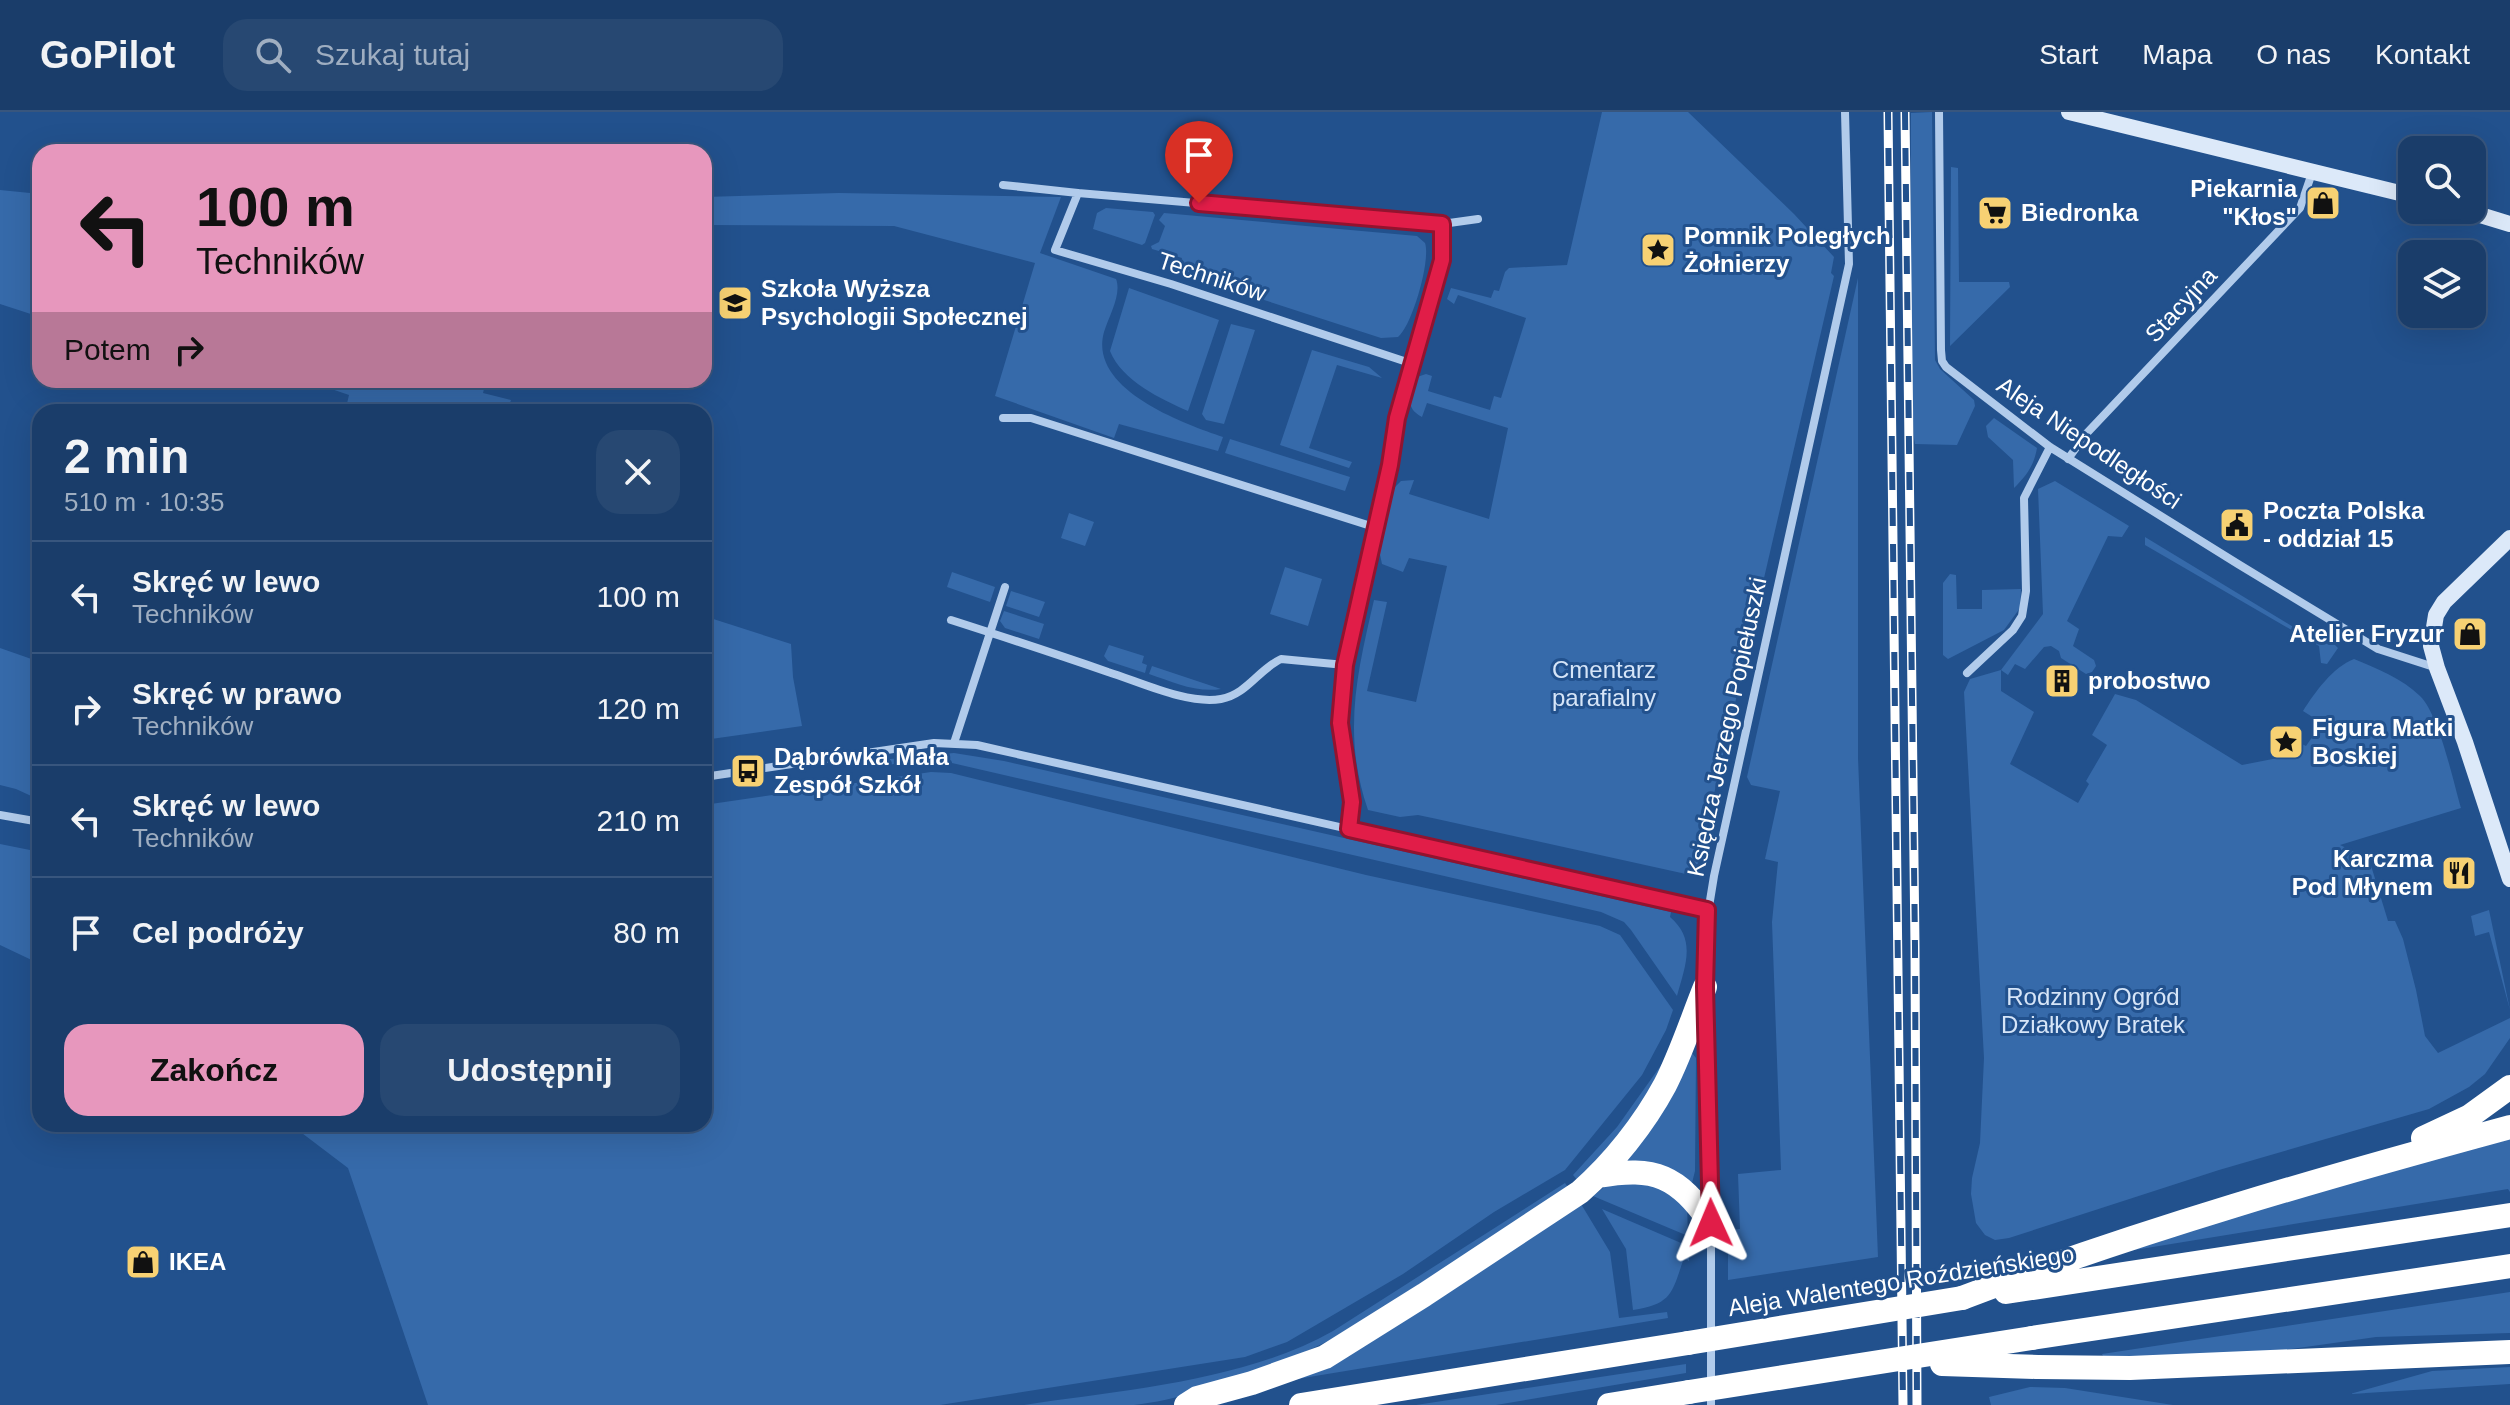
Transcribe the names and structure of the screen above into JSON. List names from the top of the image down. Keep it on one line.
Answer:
{"streets":{"highway":["Aleja Walentego Roździeńskiego"],"street":["Techników","Stacyjna","Aleja Niepodległości","Księdza Jerzego Popiełuszki"]},"crossings":[["Stacyjna","Aleja Niepodległości"]],"parks":["Cmentarz parafialny","Rodzinny Ogród Działkowy Bratek"],"places":{"shop":["Piekarnia \"Kłos\"","Atelier Fryzur","IKEA"],"supermarket":["Biedronka"],"place":["Pomnik Poległych Żołnierzy","Figura Matki Boskiej"],"school or university":["Szkoła Wyższa Psychologii Społecznej"],"public building":["Poczta Polska - oddział 15"],"building":["probostwo"],"bus stop":["Dąbrówka Mała Zespół Szkół"],"restaurant":["Karczma Pod Młynem"]},"page":{"header":"GoPilot","search":"Szukaj tutaj","nav":["Start","Mapa","O nas","Kontakt"],"turn":["100 m","Techników"],"then":"Potem","heading":["2 min","510 m · 10:35"],"list":[{"name":"Skręć w lewo","note":"Techników","value":"100 m"},{"name":"Skręć w prawo","note":"Techników","value":"120 m"},{"name":"Skręć w lewo","note":"Techników","value":"210 m"},{"name":"Cel podróży","value":"80 m"}],"buttons":["Zakończ","Udostępnij"]}}
